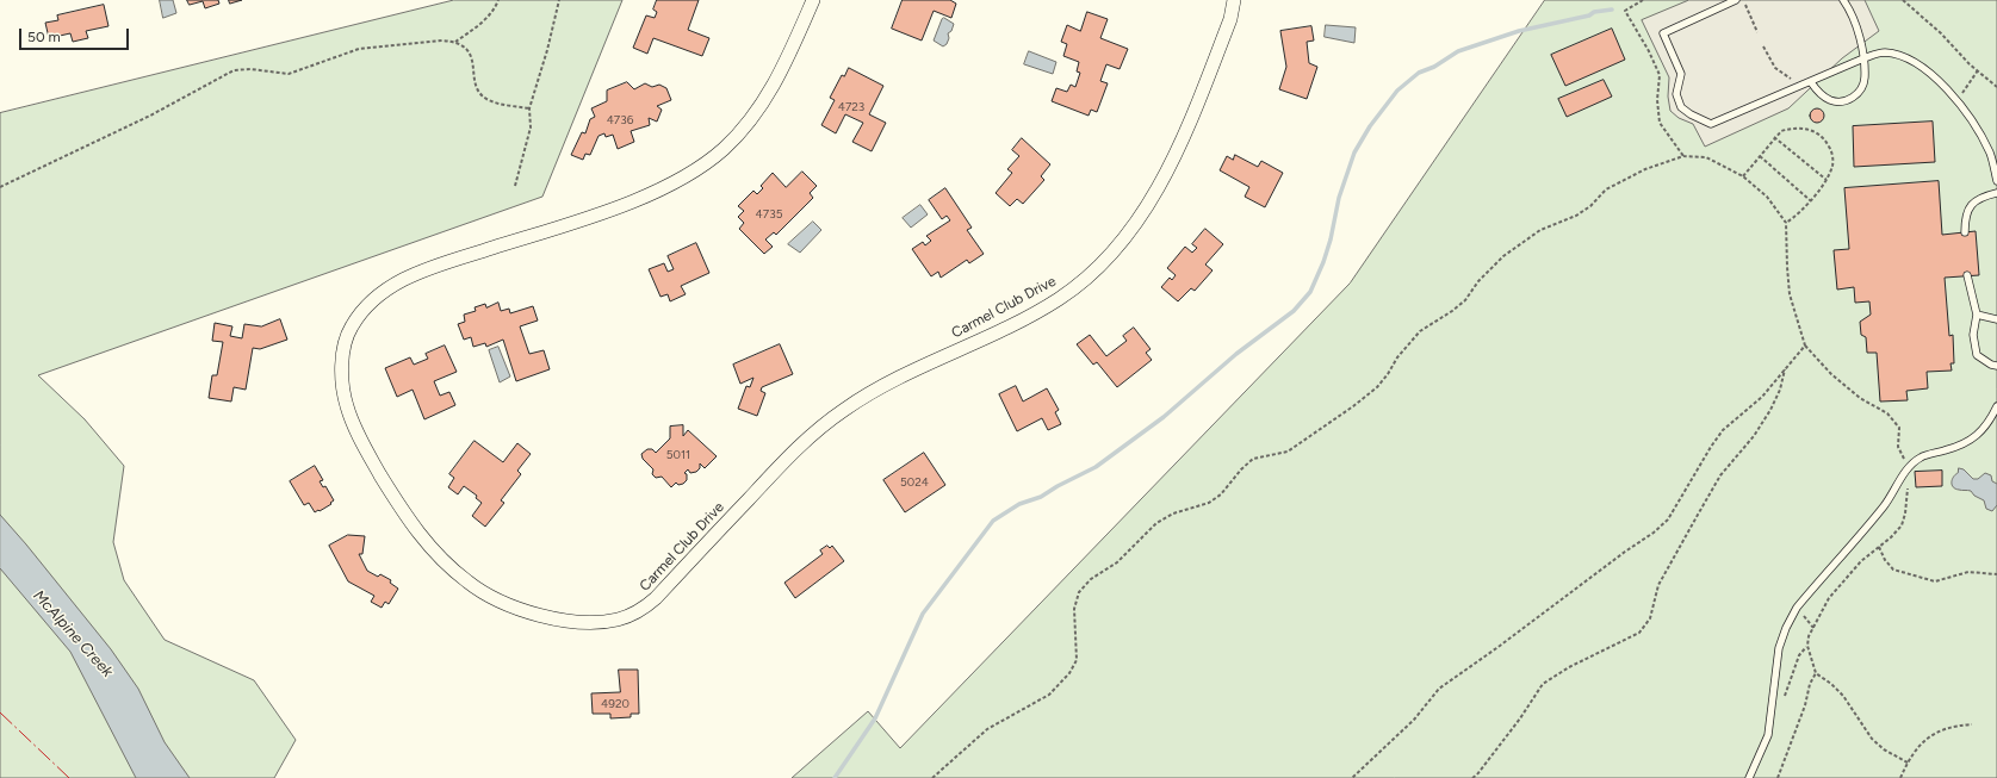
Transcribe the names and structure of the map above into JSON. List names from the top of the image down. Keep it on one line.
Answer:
{"streets":{"street":["Carmel Club Drive"]},"water":["McAlpine Creek"],"house_numbers":["4723","4736","4735","5011","5024","4920"],"scale_bar":"50 m"}
